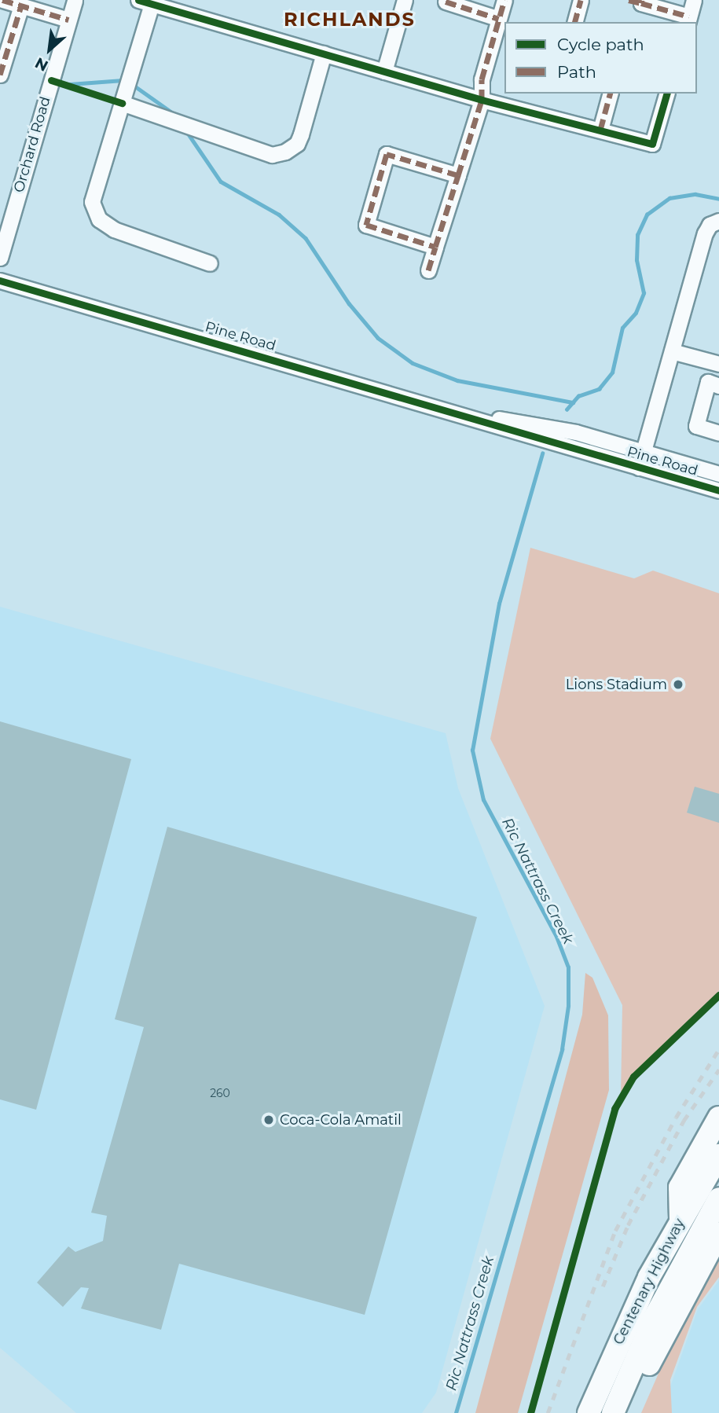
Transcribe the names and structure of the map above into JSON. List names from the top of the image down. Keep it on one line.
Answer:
{"streets":{"highway":["Centenary Highway"],"street":["Orchard Road","Pine Road"]},"districts":["RICHLANDS"],"water":["Ric Nattrass Creek"],"places":["Lions Stadium","Coca-Cola Amatil"],"house_numbers":["260"],"legend":["Cycle path","Path"],"north":"bottom left"}
